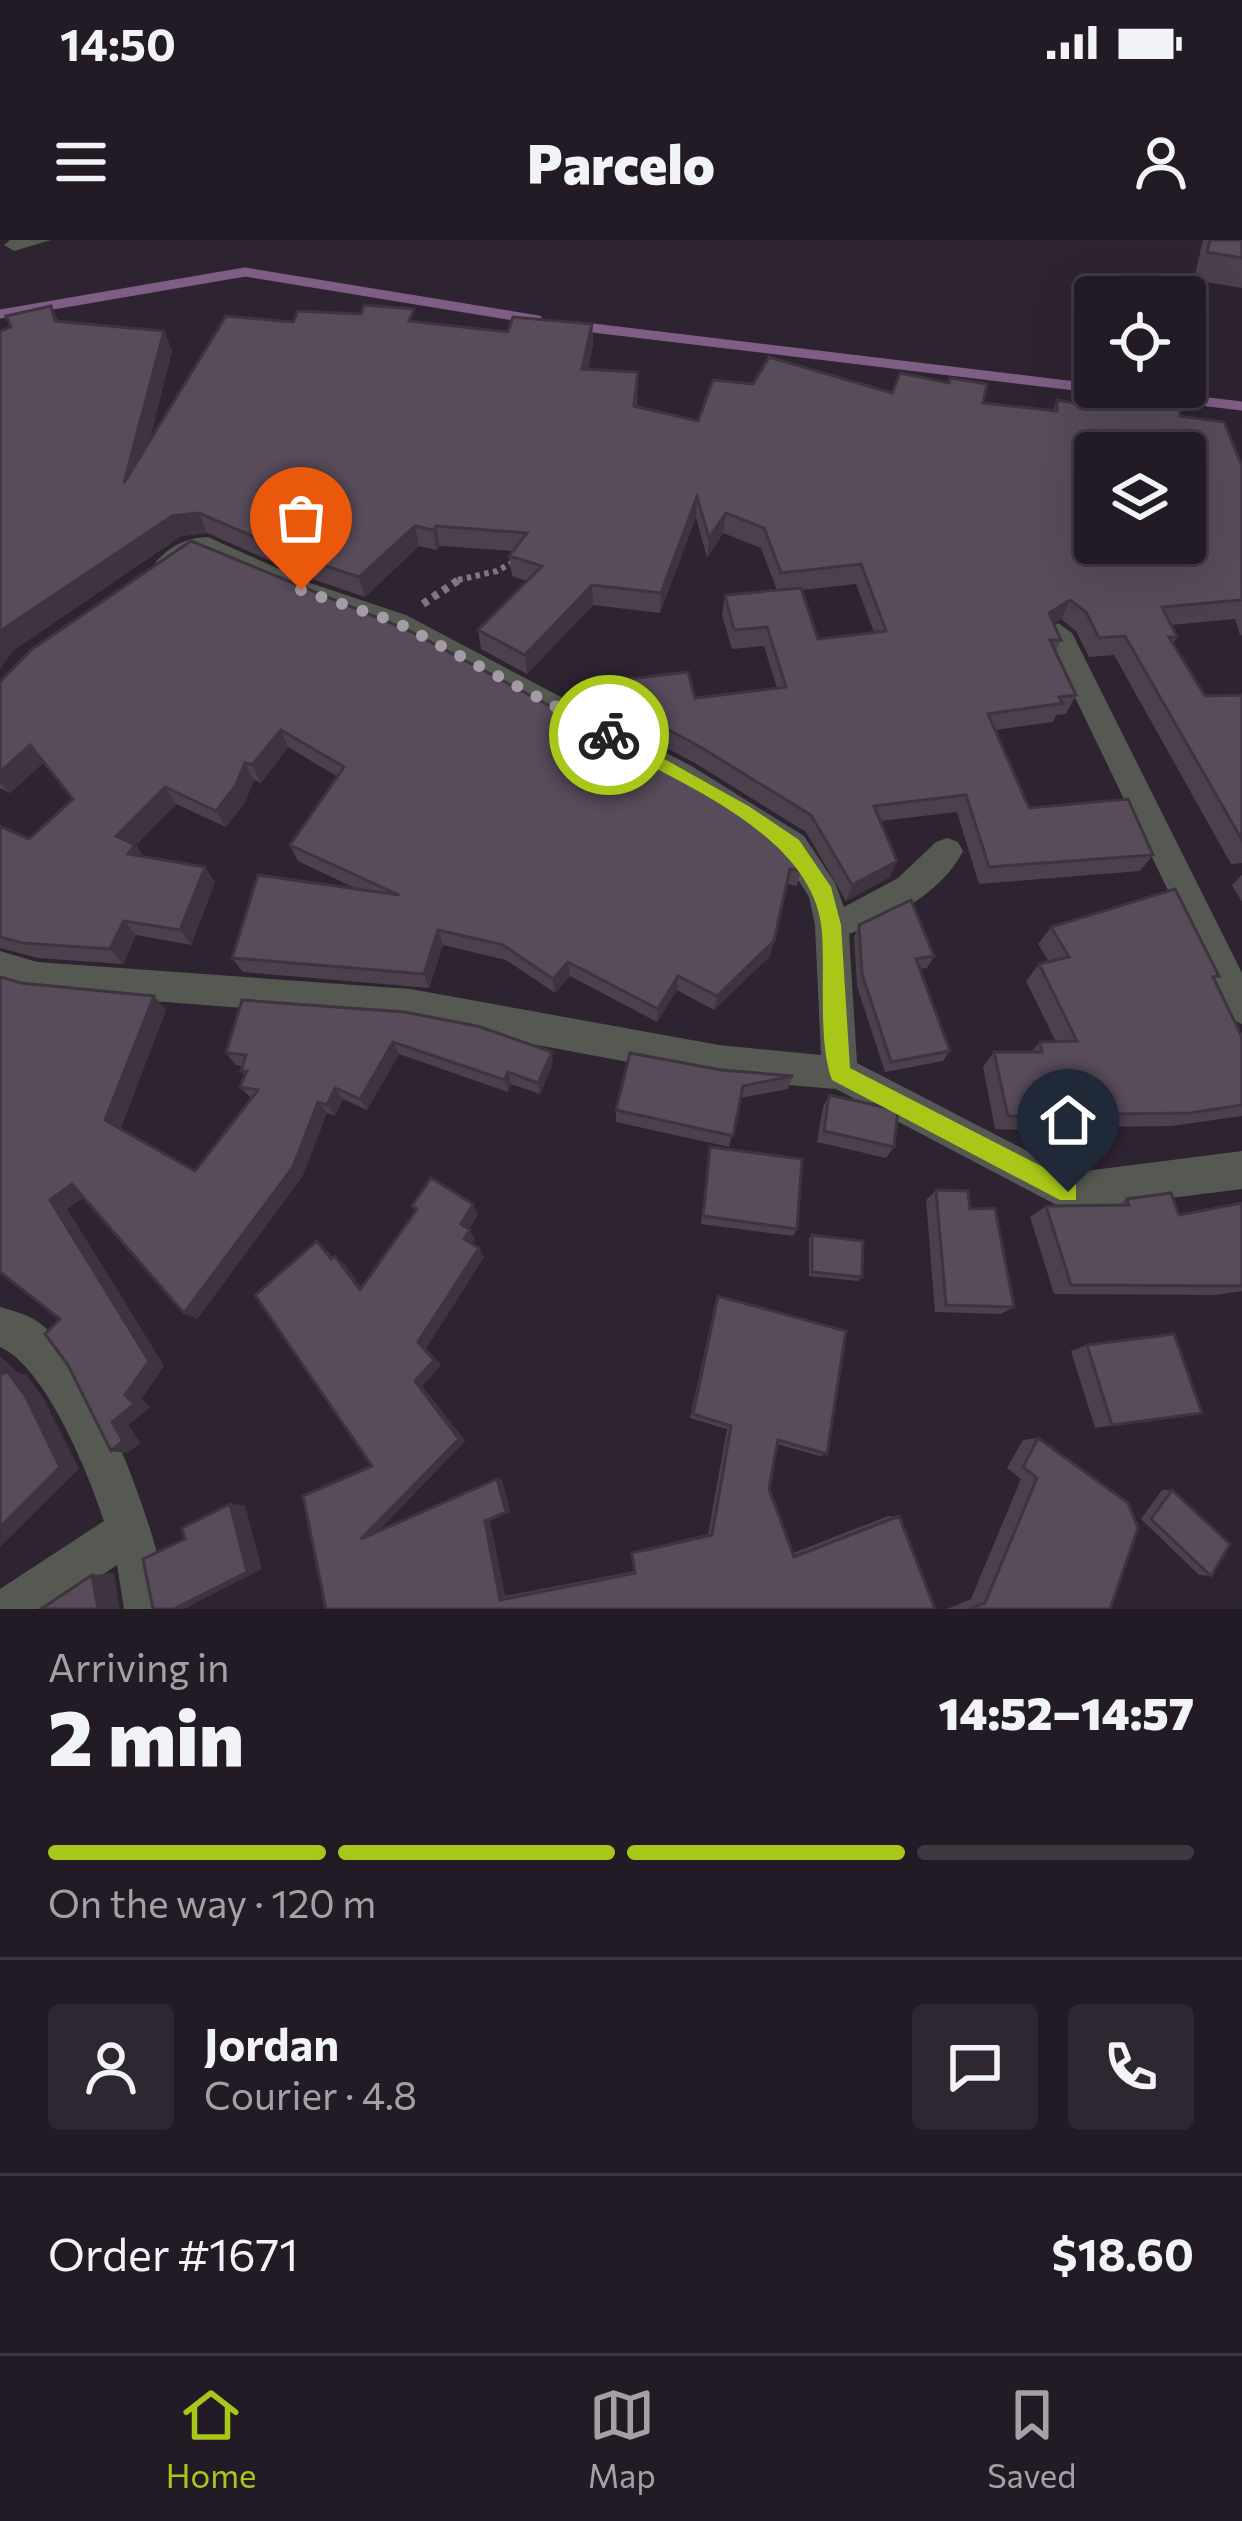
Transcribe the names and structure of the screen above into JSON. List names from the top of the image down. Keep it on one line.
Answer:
{"page":{"status":"14:50","header":"Parcelo","heading":["2 min","Arriving in","14:52–14:57"],"panel":["Jordan","Courier · 4.8","Order #1671","$18.60"],"bar":"On the way · 120 m","tabs":["Home","Map","Saved"]}}
